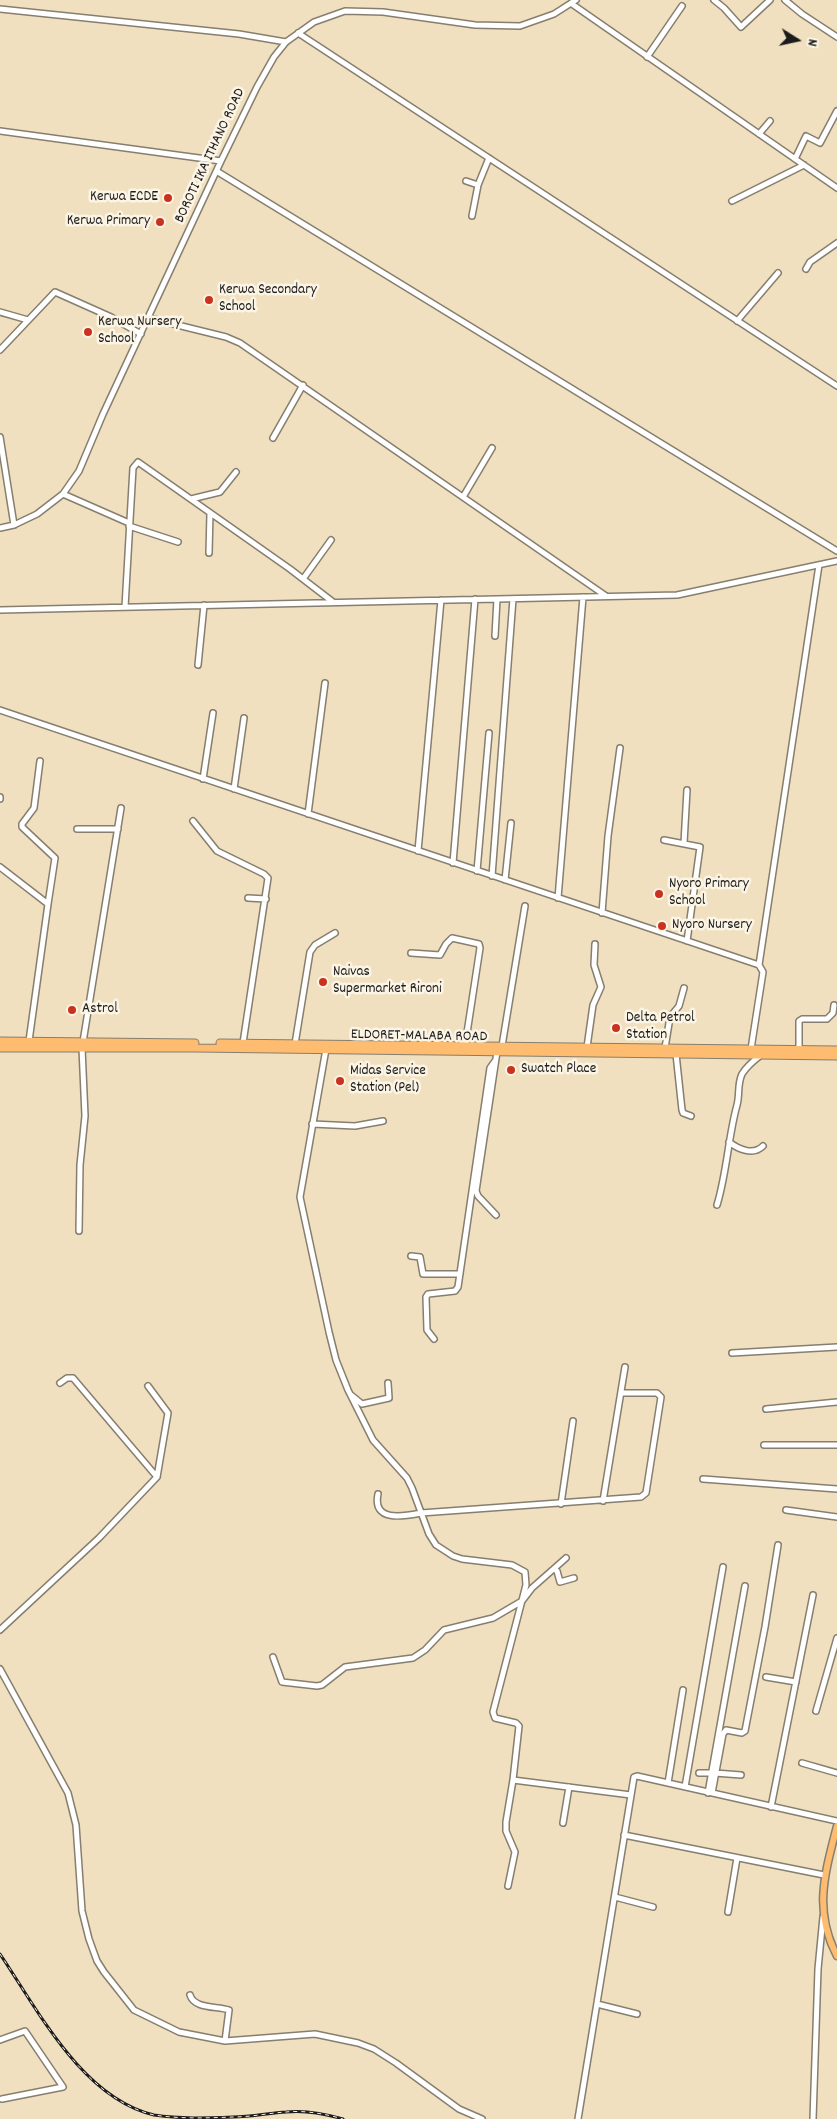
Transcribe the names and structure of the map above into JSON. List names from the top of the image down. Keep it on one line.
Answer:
{"streets":{"highway":["ELDORET-MALABA ROAD"],"street":["BOROTI IKA ITHANO ROAD"]},"places":["Kerwa ECDE","Kerwa Primary","Kerwa Secondary School","Kerwa Nursery School","Nyoro Primary School","Nyoro Nursery","Naivas Supermarket Rironi","Astrol","Delta Petrol Station","Swatch Place","Midas Service Station (Pel)"],"north":"right"}
